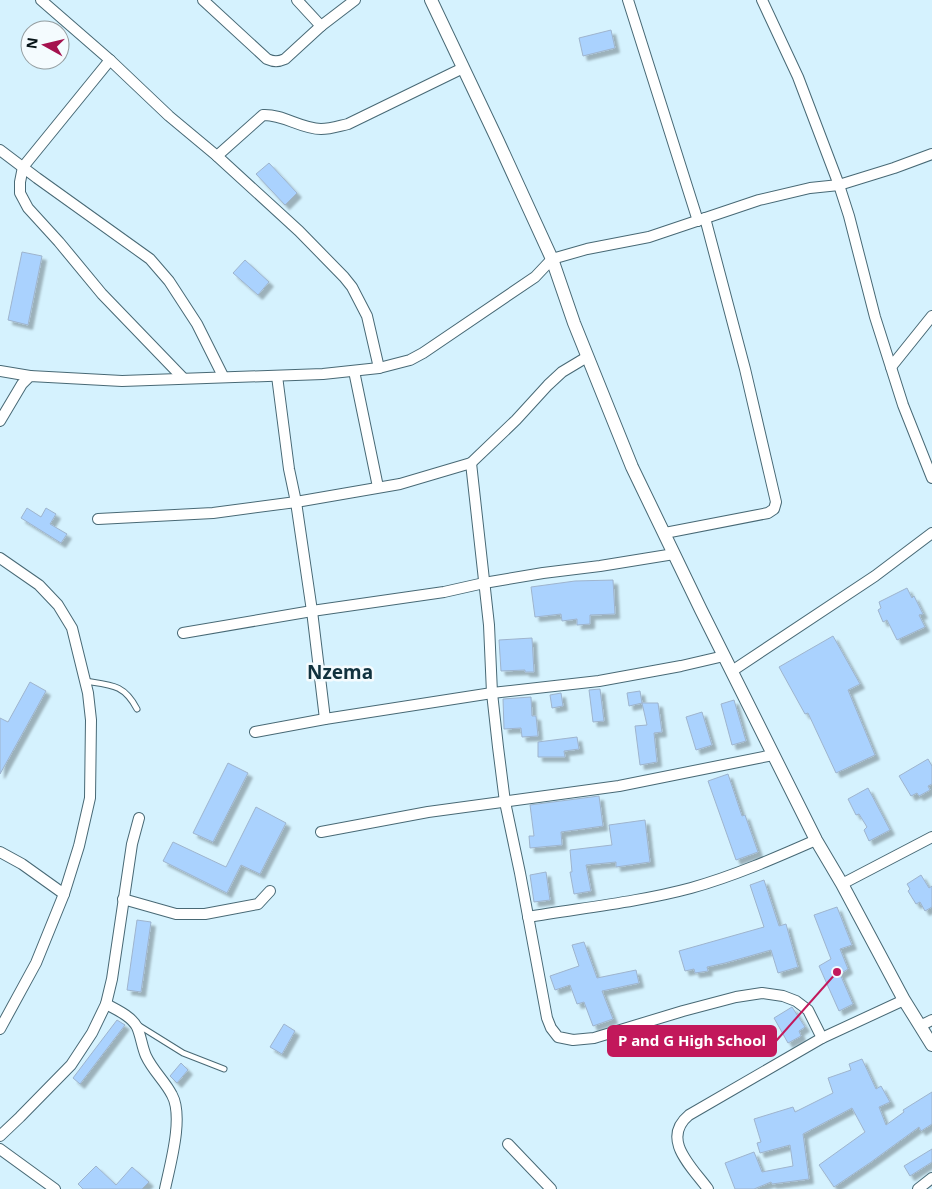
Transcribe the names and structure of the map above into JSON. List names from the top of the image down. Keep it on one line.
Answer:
{"districts":["Nzema"],"places":["P and G High School"],"north":"left"}
